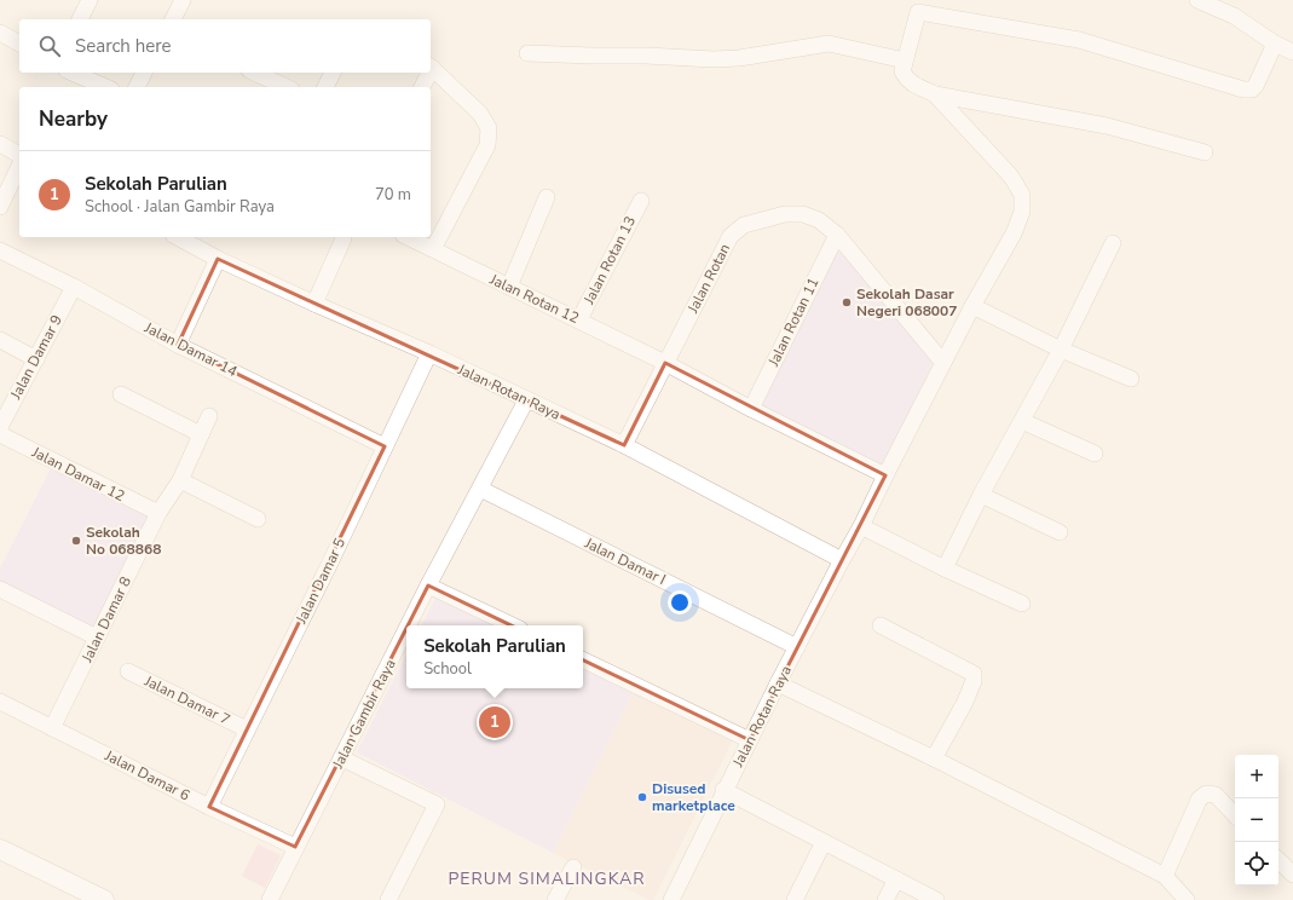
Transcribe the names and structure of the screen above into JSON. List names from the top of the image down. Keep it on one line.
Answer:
{"streets":{"street":["Jalan Rotan 13","Jalan Rotan","Jalan Rotan 12","Jalan Rotan 11","Jalan Damar 14","Jalan Damar 9","Jalan Rotan Raya","Jalan Damar 12","Jalan Damar I","Jalan Damar 5","Jalan Damar 8","Jalan Damar 7","Jalan Gambir Raya","Jalan Damar 6"]},"crossings":[["Jalan Rotan 13","Jalan Rotan 12"],["Jalan Rotan","Jalan Rotan 12"],["Jalan Rotan","Jalan Rotan 11"],["Jalan Rotan","Jalan Rotan Raya"],["Jalan Rotan 12","Jalan Rotan 11"],["Jalan Rotan 12","Jalan Rotan Raya"],["Jalan Damar 14","Jalan Damar 9"],["Jalan Damar 14","Jalan Damar 5"],["Jalan Rotan Raya","Jalan Damar I"],["Jalan Rotan Raya","Jalan Damar 5"],["Jalan Rotan Raya","Jalan Gambir Raya"],["Jalan Damar 12","Jalan Damar 8"],["Jalan Damar I","Jalan Gambir Raya"],["Jalan Damar 5","Jalan Damar 7"],["Jalan Damar 5","Jalan Damar 6"],["Jalan Damar 8","Jalan Damar 6"],["Jalan Gambir Raya","Jalan Damar 6"]],"districts":["PERUM SIMALINGKAR"],"places":["Sekolah Dasar Negeri 068007","Sekolah No 068868","Disused marketplace"],"page":{"search":"Search here","heading":"Nearby","list":[{"mark":"1","name":"Sekolah Parulian","note":"School · Jalan Gambir Raya","value":"70 m"}],"popup":["Sekolah Parulian","School"],"pins":"1","map_buttons":["+","−"]}}
